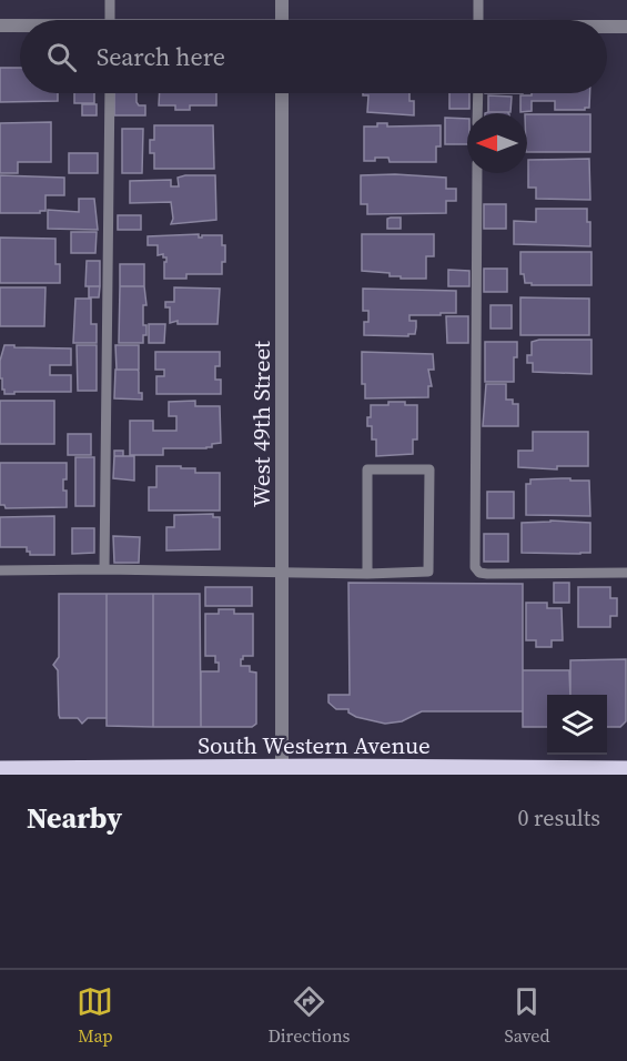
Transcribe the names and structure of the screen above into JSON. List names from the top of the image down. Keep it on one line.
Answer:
{"streets":{"main road":["South Western Avenue"],"street":["West 49th Street"]},"crossings":[["West 49th Street","South Western Avenue"]],"north":"left","page":{"search":"Search here","heading":["Nearby","0 results"],"nav":["Map","Directions","Saved"]}}
